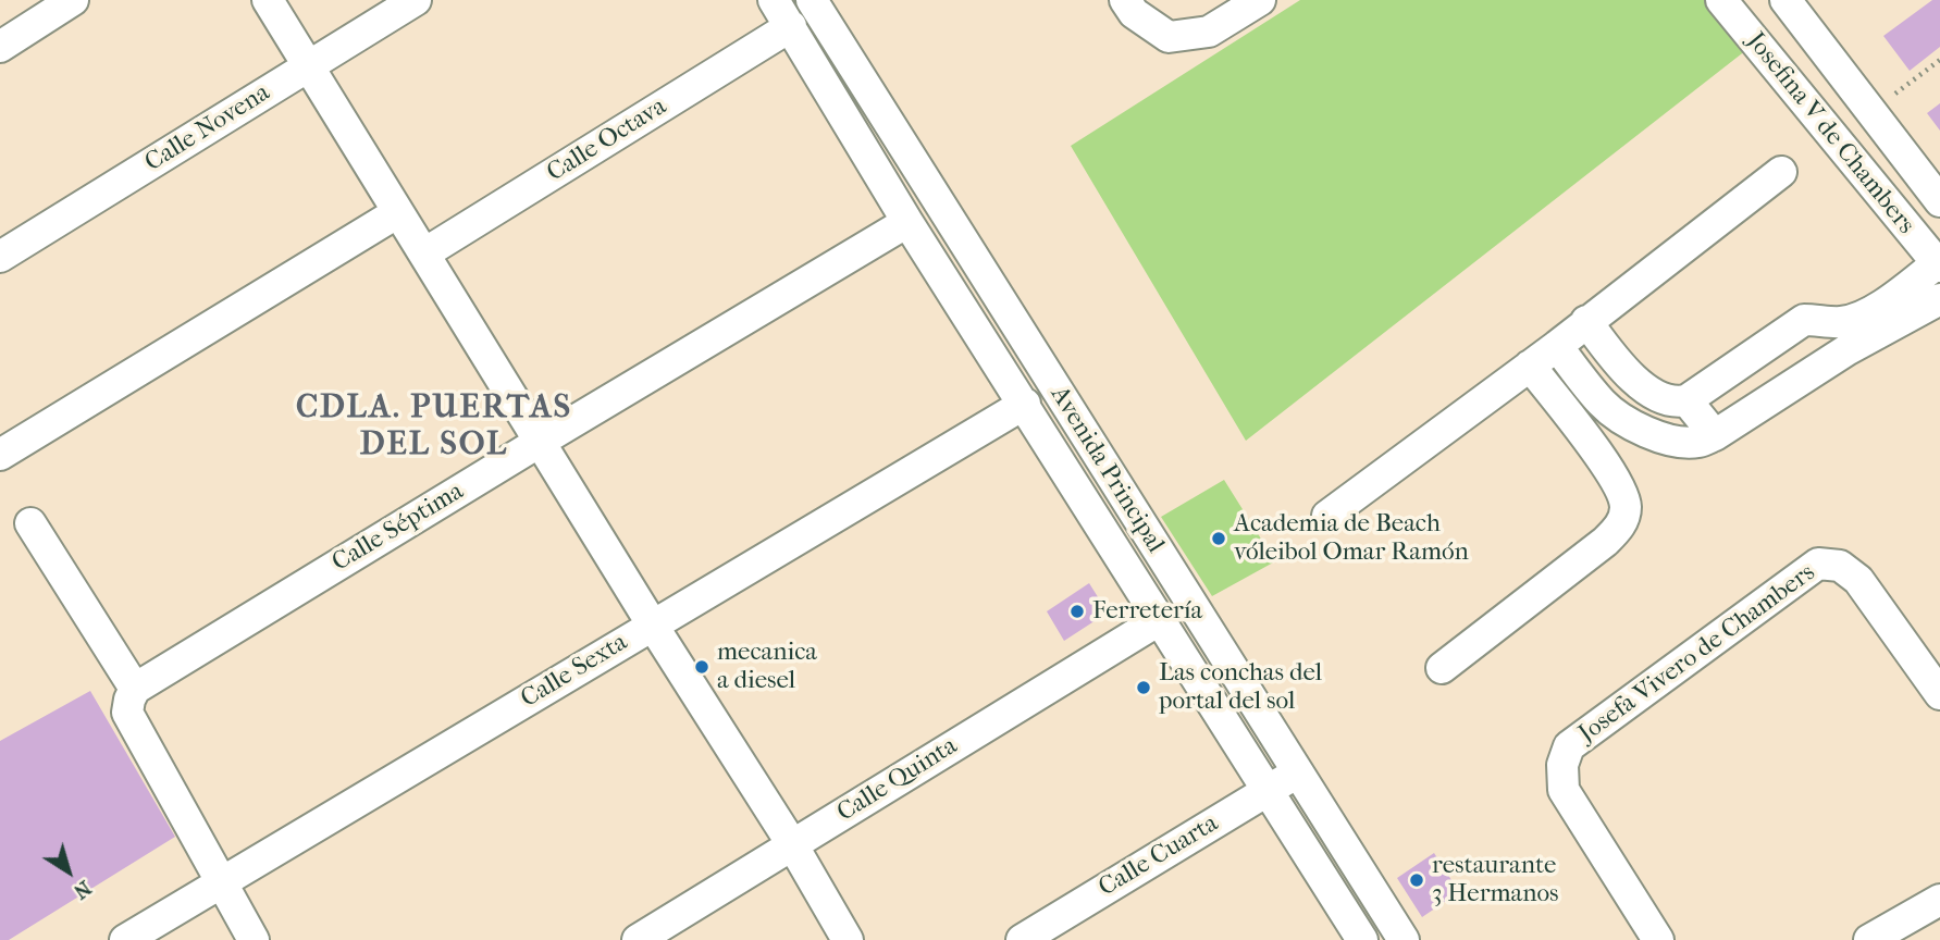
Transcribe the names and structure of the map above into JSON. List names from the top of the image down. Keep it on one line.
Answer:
{"streets":{"street":["Calle Novena","Josefina V de Chambers","Calle Octava","Avenida Principal","Calle Séptima","Josefa Vivero de Chambers","Calle Sexta","Calle Quinta","Calle Cuarta"]},"crossings":[["Calle Octava","Avenida Principal"],["Avenida Principal","Calle Séptima"],["Avenida Principal","Calle Sexta"],["Avenida Principal","Calle Quinta"],["Avenida Principal","Calle Cuarta"]],"districts":["CDLA. PUERTAS DEL SOL"],"places":["Academia de Beach vóleibol Omar Ramón","Ferretería","mecanica a diesel","Las conchas del portal del sol","restaurante 3 Hermanos"],"north":"bottom right"}
